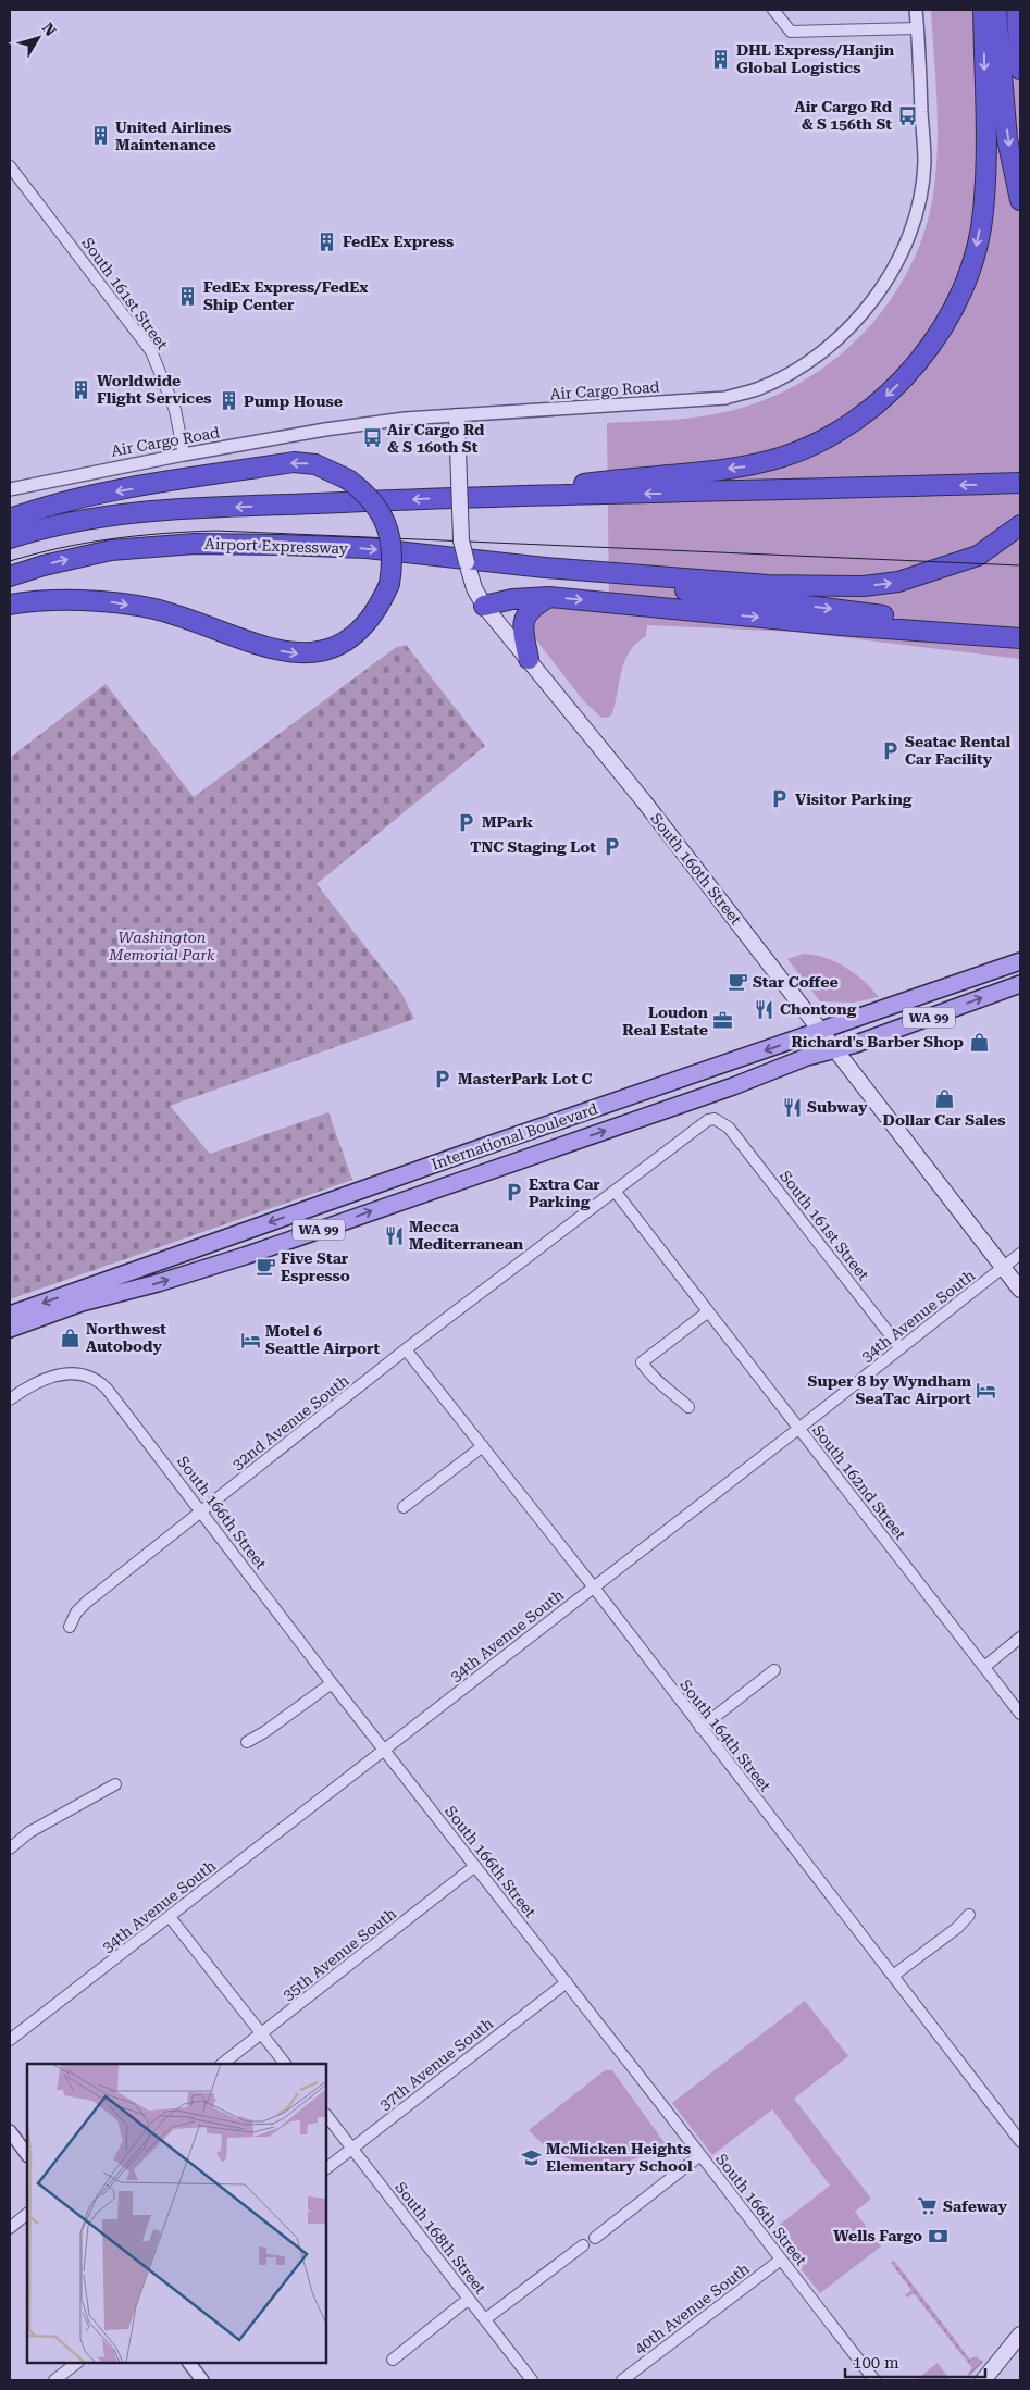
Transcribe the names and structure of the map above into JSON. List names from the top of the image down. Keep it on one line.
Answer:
{"streets":{"highway":["Airport Expressway"],"main road":["South 160th Street","WA 99","International Boulevard"],"street":["South 161st Street","Air Cargo Road","34th Avenue South","32nd Avenue South","South 162nd Street","South 166th Street","South 164th Street","35th Avenue South","37th Avenue South","South 168th Street","40th Avenue South"]},"crossings":[["South 161st Street","Air Cargo Road"],["South 161st Street","34th Avenue South"],["South 161st Street","32nd Avenue South"],["Air Cargo Road","South 160th Street"],["South 160th Street","International Boulevard"],["South 160th Street","34th Avenue South"],["34th Avenue South","South 162nd Street"],["34th Avenue South","South 166th Street"],["34th Avenue South","South 164th Street"],["32nd Avenue South","South 162nd Street"],["32nd Avenue South","South 166th Street"],["32nd Avenue South","South 164th Street"],["South 166th Street","35th Avenue South"],["South 166th Street","37th Avenue South"],["South 166th Street","40th Avenue South"],["37th Avenue South","South 168th Street"]],"parks":["Washington Memorial Park"],"places":{"building":["DHL Express/Hanjin Global Logistics","United Airlines Maintenance","FedEx Express","FedEx Express/FedEx Ship Center","Worldwide Flight Services","Pump House"],"bus stop":["Air Cargo Rd & S 156th St","Air Cargo Rd & S 160th St"],"parking":["Seatac Rental Car Facility","Visitor Parking","MPark","TNC Staging Lot","MasterPark Lot C","Extra Car Parking"],"cafe":["Star Coffee","Five Star Espresso"],"restaurant":["Chontong","Subway","Mecca Mediterranean"],"office":["Loudon Real Estate"],"shop":["Richard's Barber Shop","Dollar Car Sales","Northwest Autobody"],"hotel":["Motel 6 Seattle Airport","Super 8 by Wyndham SeaTac Airport"],"school or university":["McMicken Heights Elementary School"],"supermarket":["Safeway"],"bank":["Wells Fargo"]},"scale_bar":"100 m","north":"top right"}
